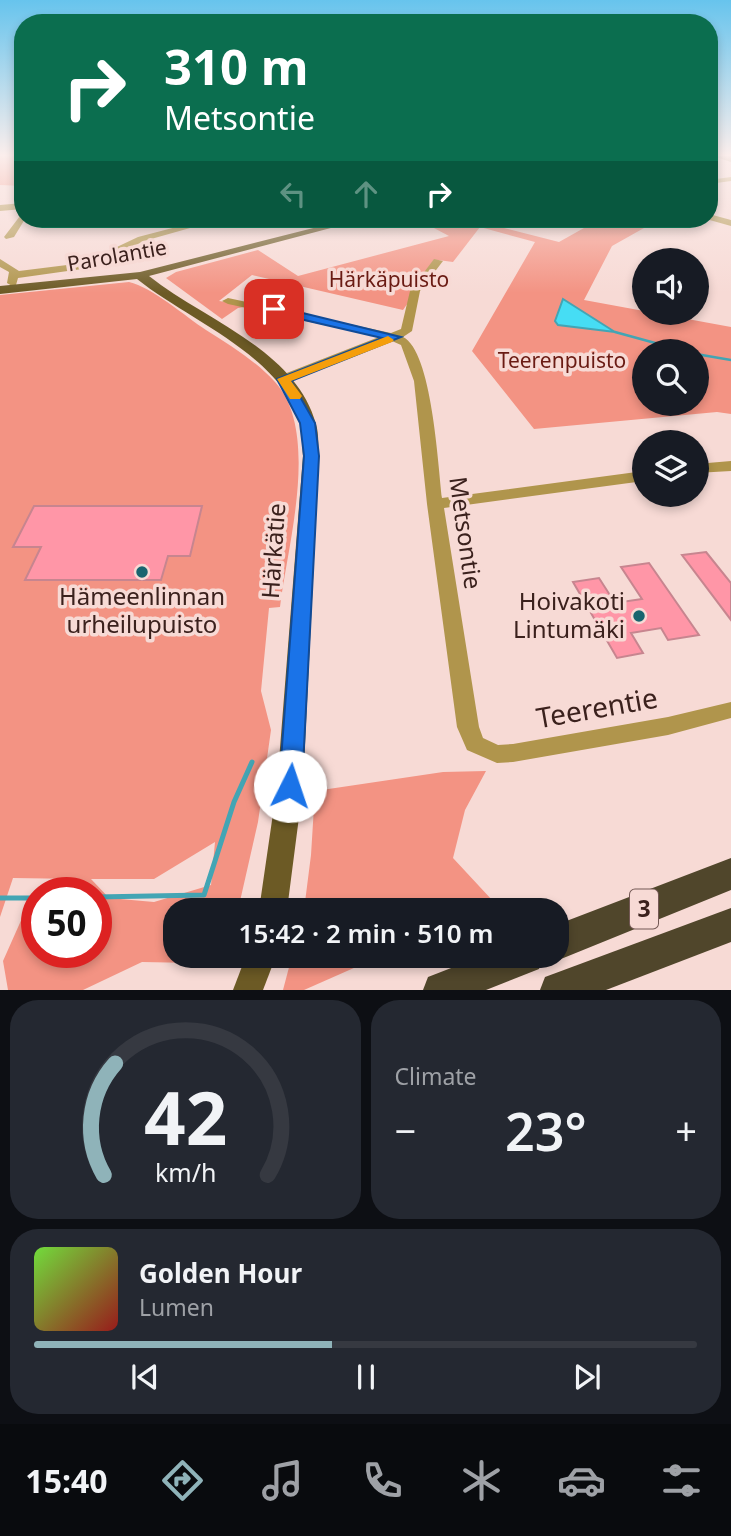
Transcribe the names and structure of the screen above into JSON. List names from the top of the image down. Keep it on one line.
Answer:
{"streets":{"highway":["3"],"main road":["Parolantie","Härkätie"],"street":["Metsontie","Teerentie"]},"crossings":[["Parolantie","Härkätie"],["Metsontie","Teerentie"]],"parks":["Härkäpuisto","Teerenpuisto"],"places":["Hämeenlinnan urheilupuisto","Hoivakoti Lintumäki"],"page":{"turn":["310 m","Metsontie"],"limit":"50","trip":"15:42 · 2 min · 510 m","tile":"Climate","heat":["−","23°","+"],"song":["Golden Hour","Lumen"],"tabs":"15:40","gauge":["42","km/h"]}}
